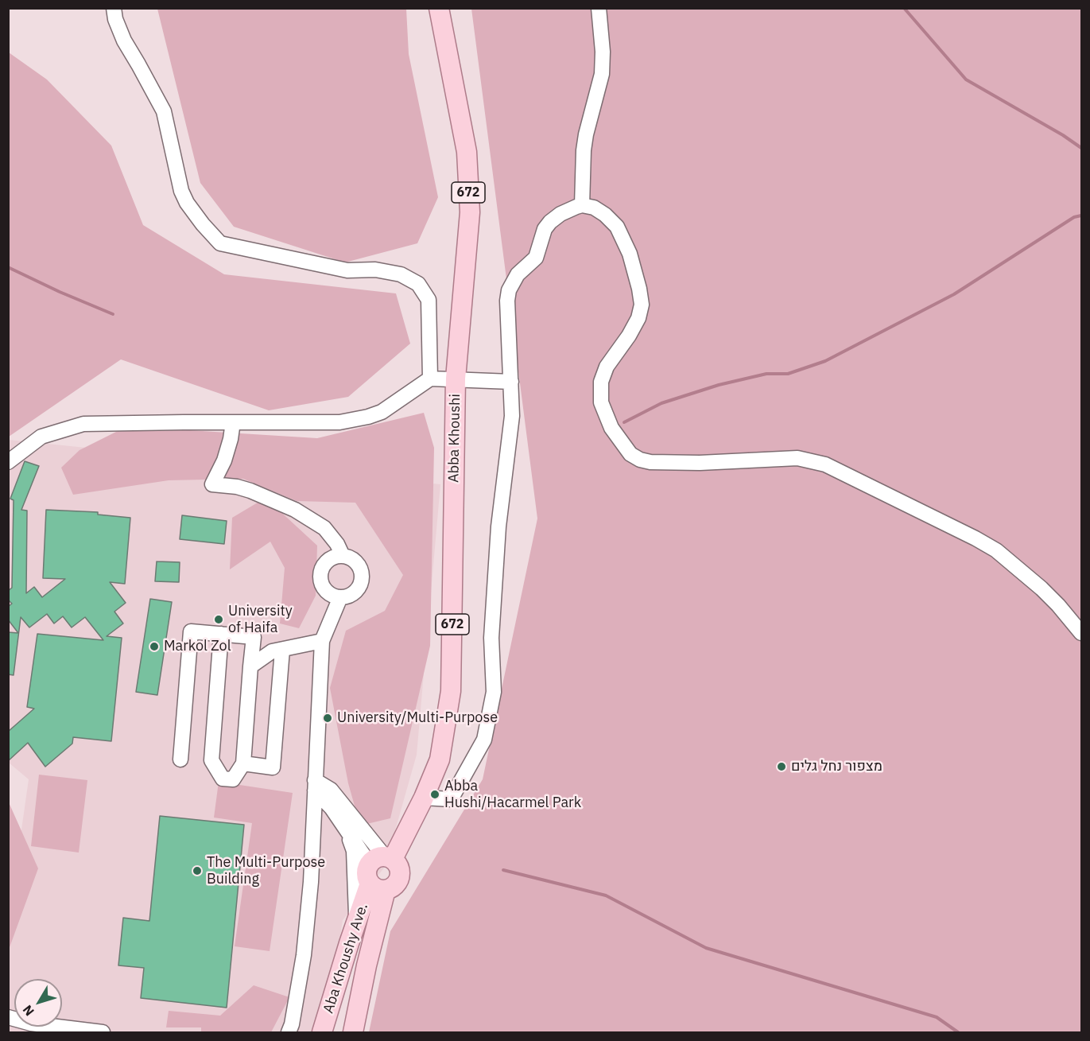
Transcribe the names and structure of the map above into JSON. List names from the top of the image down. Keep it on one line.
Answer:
{"streets":{"main road":["672","Abba Khoushi","Aba Khoushy Ave."]},"crossings":[["672","Abba Khoushi"],["672","Aba Khoushy Ave."],["Abba Khoushi","Aba Khoushy Ave."]],"places":["University of Haifa","Markol Zol","University/Multi-Purpose","מצפור נחל גלים","Abba Hushi/Hacarmel Park","The Multi-Purpose Building"],"north":"bottom left"}
